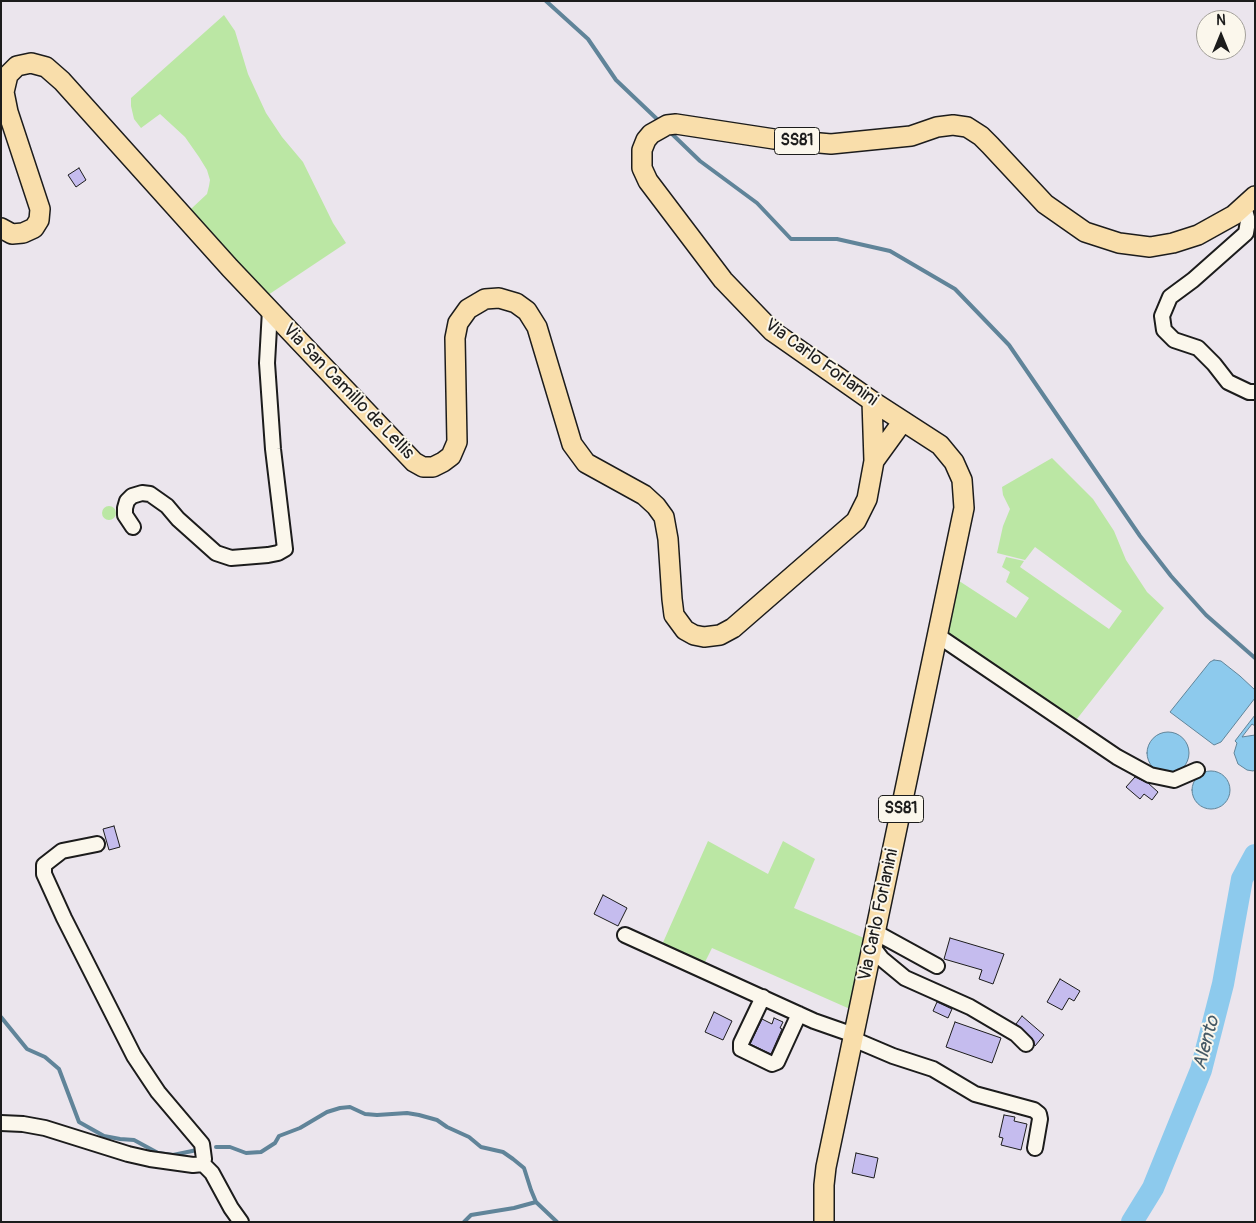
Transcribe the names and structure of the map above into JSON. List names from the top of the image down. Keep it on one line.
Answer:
{"streets":{"main road":["SS81","Via Carlo Forlanini","Via San Camillo de Lellis"]},"crossings":[["Via Carlo Forlanini","Via San Camillo de Lellis"]],"water":["Alento"],"north":"top"}
